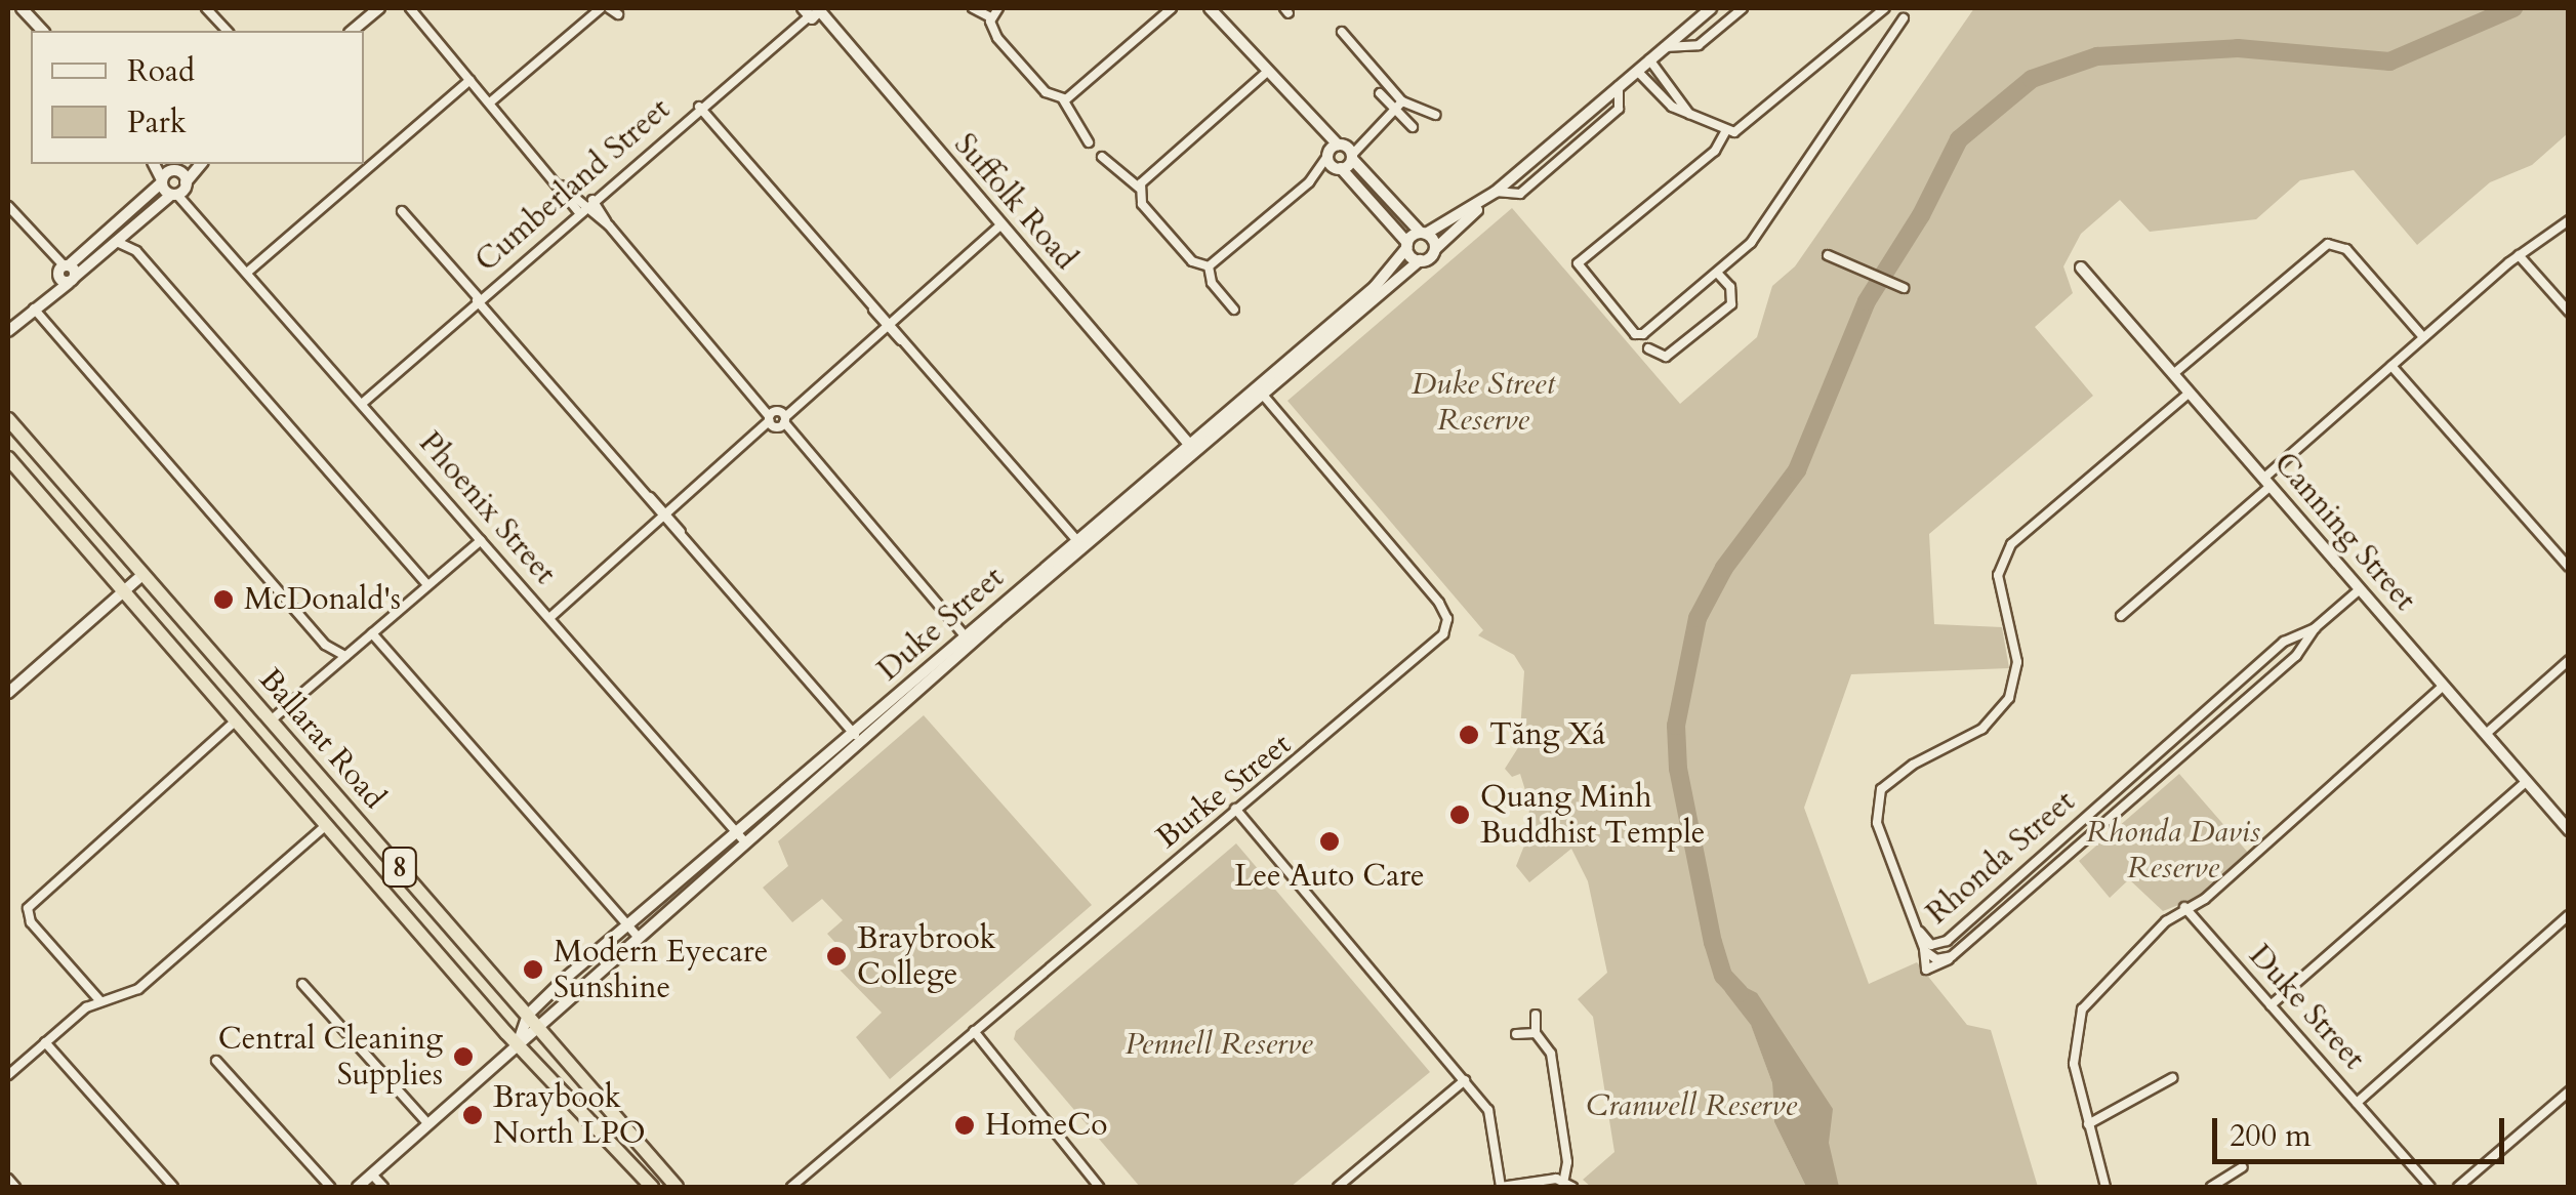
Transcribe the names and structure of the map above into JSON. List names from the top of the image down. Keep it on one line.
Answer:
{"streets":{"highway":["Ballarat Road","8"],"street":["Cumberland Street","Suffolk Road","Phoenix Street","Canning Street","Duke Street","Burke Street","Rhonda Street"]},"crossings":[["Cumberland Street","Suffolk Road"],["Cumberland Street","Phoenix Street"],["Suffolk Road","Duke Street"],["Phoenix Street","Duke Street"],["Canning Street","Rhonda Street"],["Duke Street","Ballarat Road"],["Duke Street","Burke Street"]],"parks":["Duke Street Reserve","Rhonda Davis Reserve","Pennell Reserve","Cranwell Reserve"],"places":["McDonald's","Tăng Xá","Quang Minh Buddhist Temple","Lee Auto Care","Braybrook College","Modern Eyecare Sunshine","Central Cleaning Supplies","Braybook North LPO","HomeCo"],"legend":["Road","Park"],"scale_bar":"200 m"}
